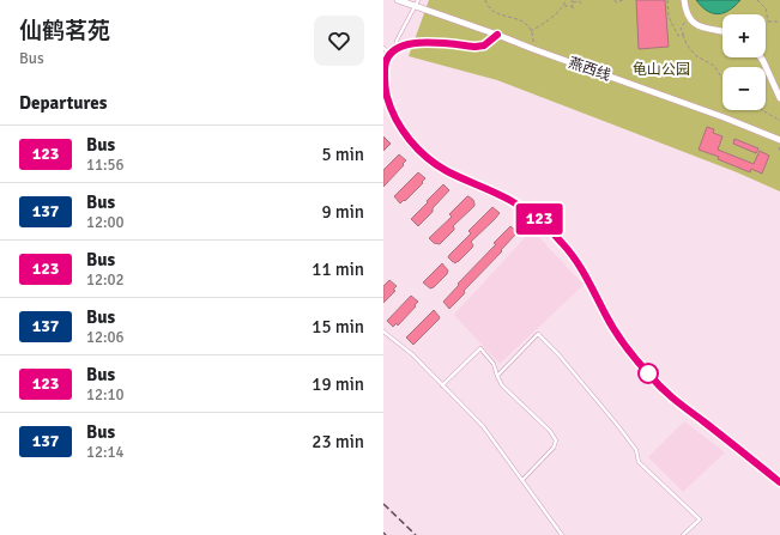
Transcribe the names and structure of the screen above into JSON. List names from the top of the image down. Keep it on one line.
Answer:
{"streets":{"street":["燕西线"]},"parks":["龟山公园"],"lines":["bus line 123"],"page":{"heading":[["仙鹤茗苑","Bus"],"Departures"],"on_map":"123","map_buttons":["+","−"],"list":[{"mark":"123","name":"Bus","note":"11:56","value":"5 min"},{"mark":"137","name":"Bus","note":"12:00","value":"9 min"},{"mark":"123","name":"Bus","note":"12:02","value":"11 min"},{"mark":"137","name":"Bus","note":"12:06","value":"15 min"},{"mark":"123","name":"Bus","note":"12:10","value":"19 min"},{"mark":"137","name":"Bus","note":"12:14","value":"23 min"}]}}
